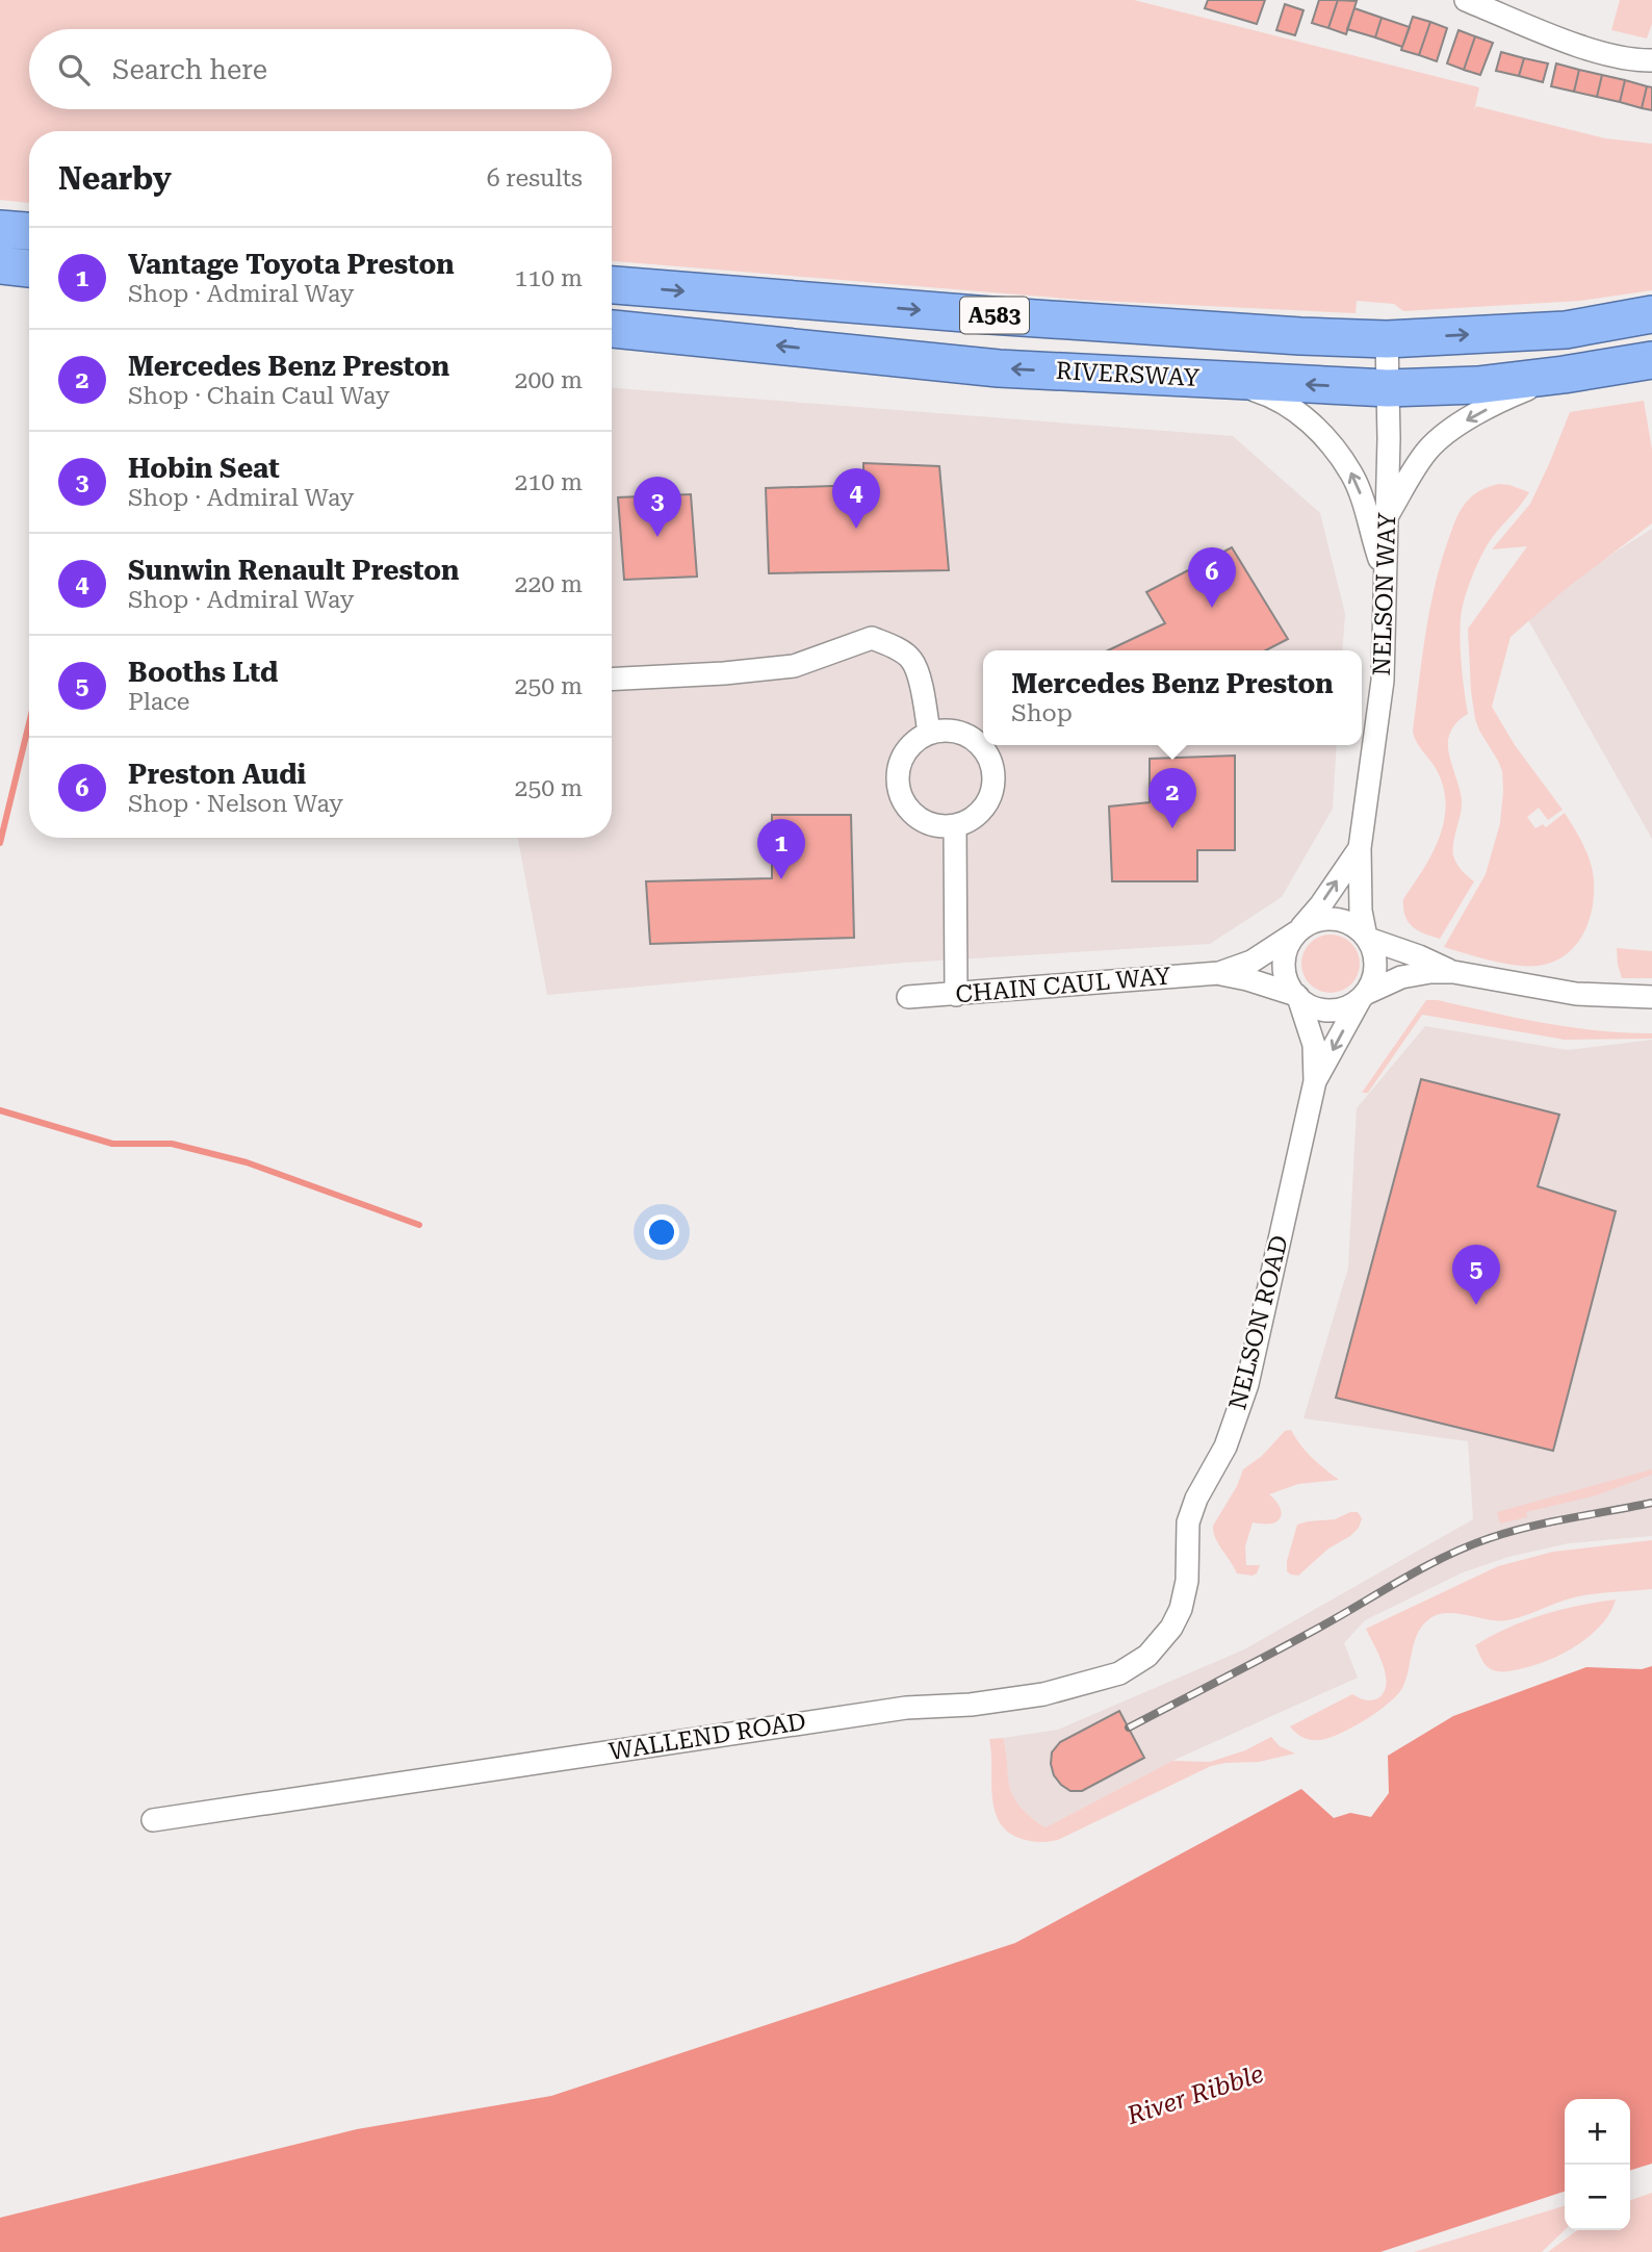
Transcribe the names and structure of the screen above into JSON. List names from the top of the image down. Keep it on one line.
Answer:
{"streets":{"highway":["A583","RIVERSWAY"],"street":["NELSON WAY","CHAIN CAUL WAY","NELSON ROAD","WALLEND ROAD"]},"crossings":[["RIVERSWAY","NELSON WAY"],["NELSON WAY","CHAIN CAUL WAY"],["NELSON WAY","NELSON ROAD"],["CHAIN CAUL WAY","NELSON ROAD"],["NELSON ROAD","WALLEND ROAD"]],"water":["River Ribble"],"page":{"search":"Search here","heading":["Nearby","6 results"],"list":[{"mark":"1","name":"Vantage Toyota Preston","note":"Shop · Admiral Way","value":"110 m"},{"mark":"2","name":"Mercedes Benz Preston","note":"Shop · Chain Caul Way","value":"200 m"},{"mark":"3","name":"Hobin Seat","note":"Shop · Admiral Way","value":"210 m"},{"mark":"4","name":"Sunwin Renault Preston","note":"Shop · Admiral Way","value":"220 m"},{"mark":"5","name":"Booths Ltd","note":"Place","value":"250 m"},{"mark":"6","name":"Preston Audi","note":"Shop · Nelson Way","value":"250 m"}],"pins":["4","3","6","2","1","5"],"popup":["Mercedes Benz Preston","Shop"],"map_buttons":["+","−"]}}
